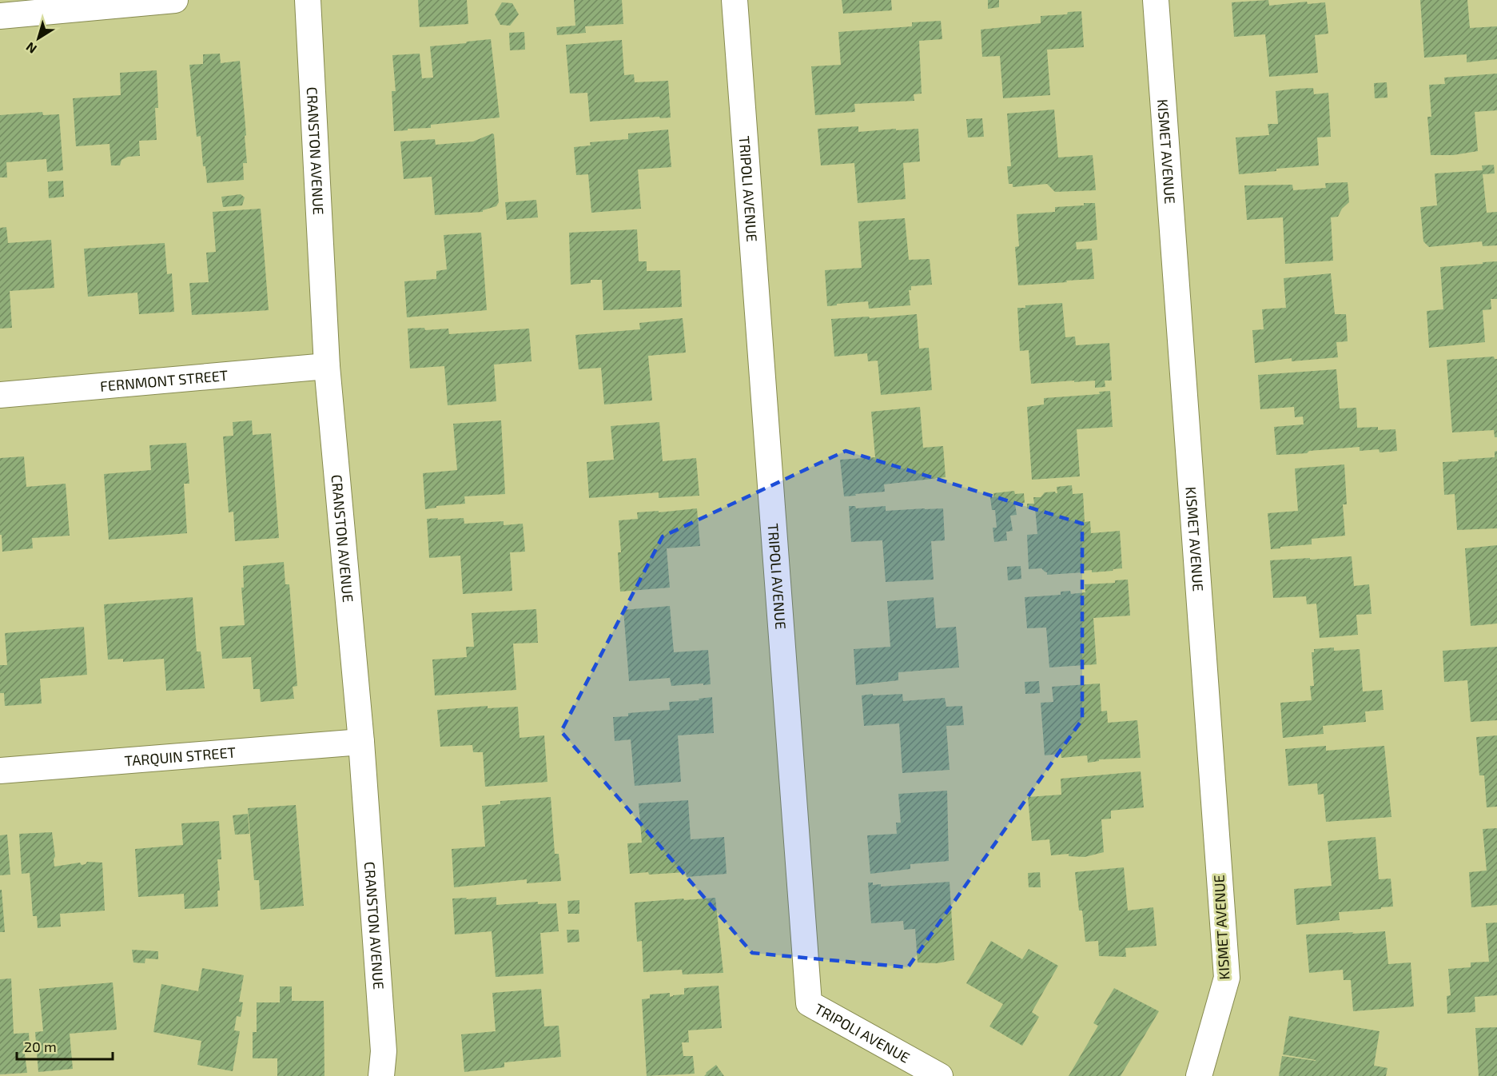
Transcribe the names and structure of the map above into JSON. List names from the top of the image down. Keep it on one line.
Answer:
{"streets":{"street":["CRANSTON AVENUE","KISMET AVENUE","TRIPOLI AVENUE","FERNMONT STREET","TARQUIN STREET"]},"crossings":[["CRANSTON AVENUE","FERNMONT STREET"],["CRANSTON AVENUE","TARQUIN STREET"]],"scale_bar":"20 m","north":"bottom left"}
